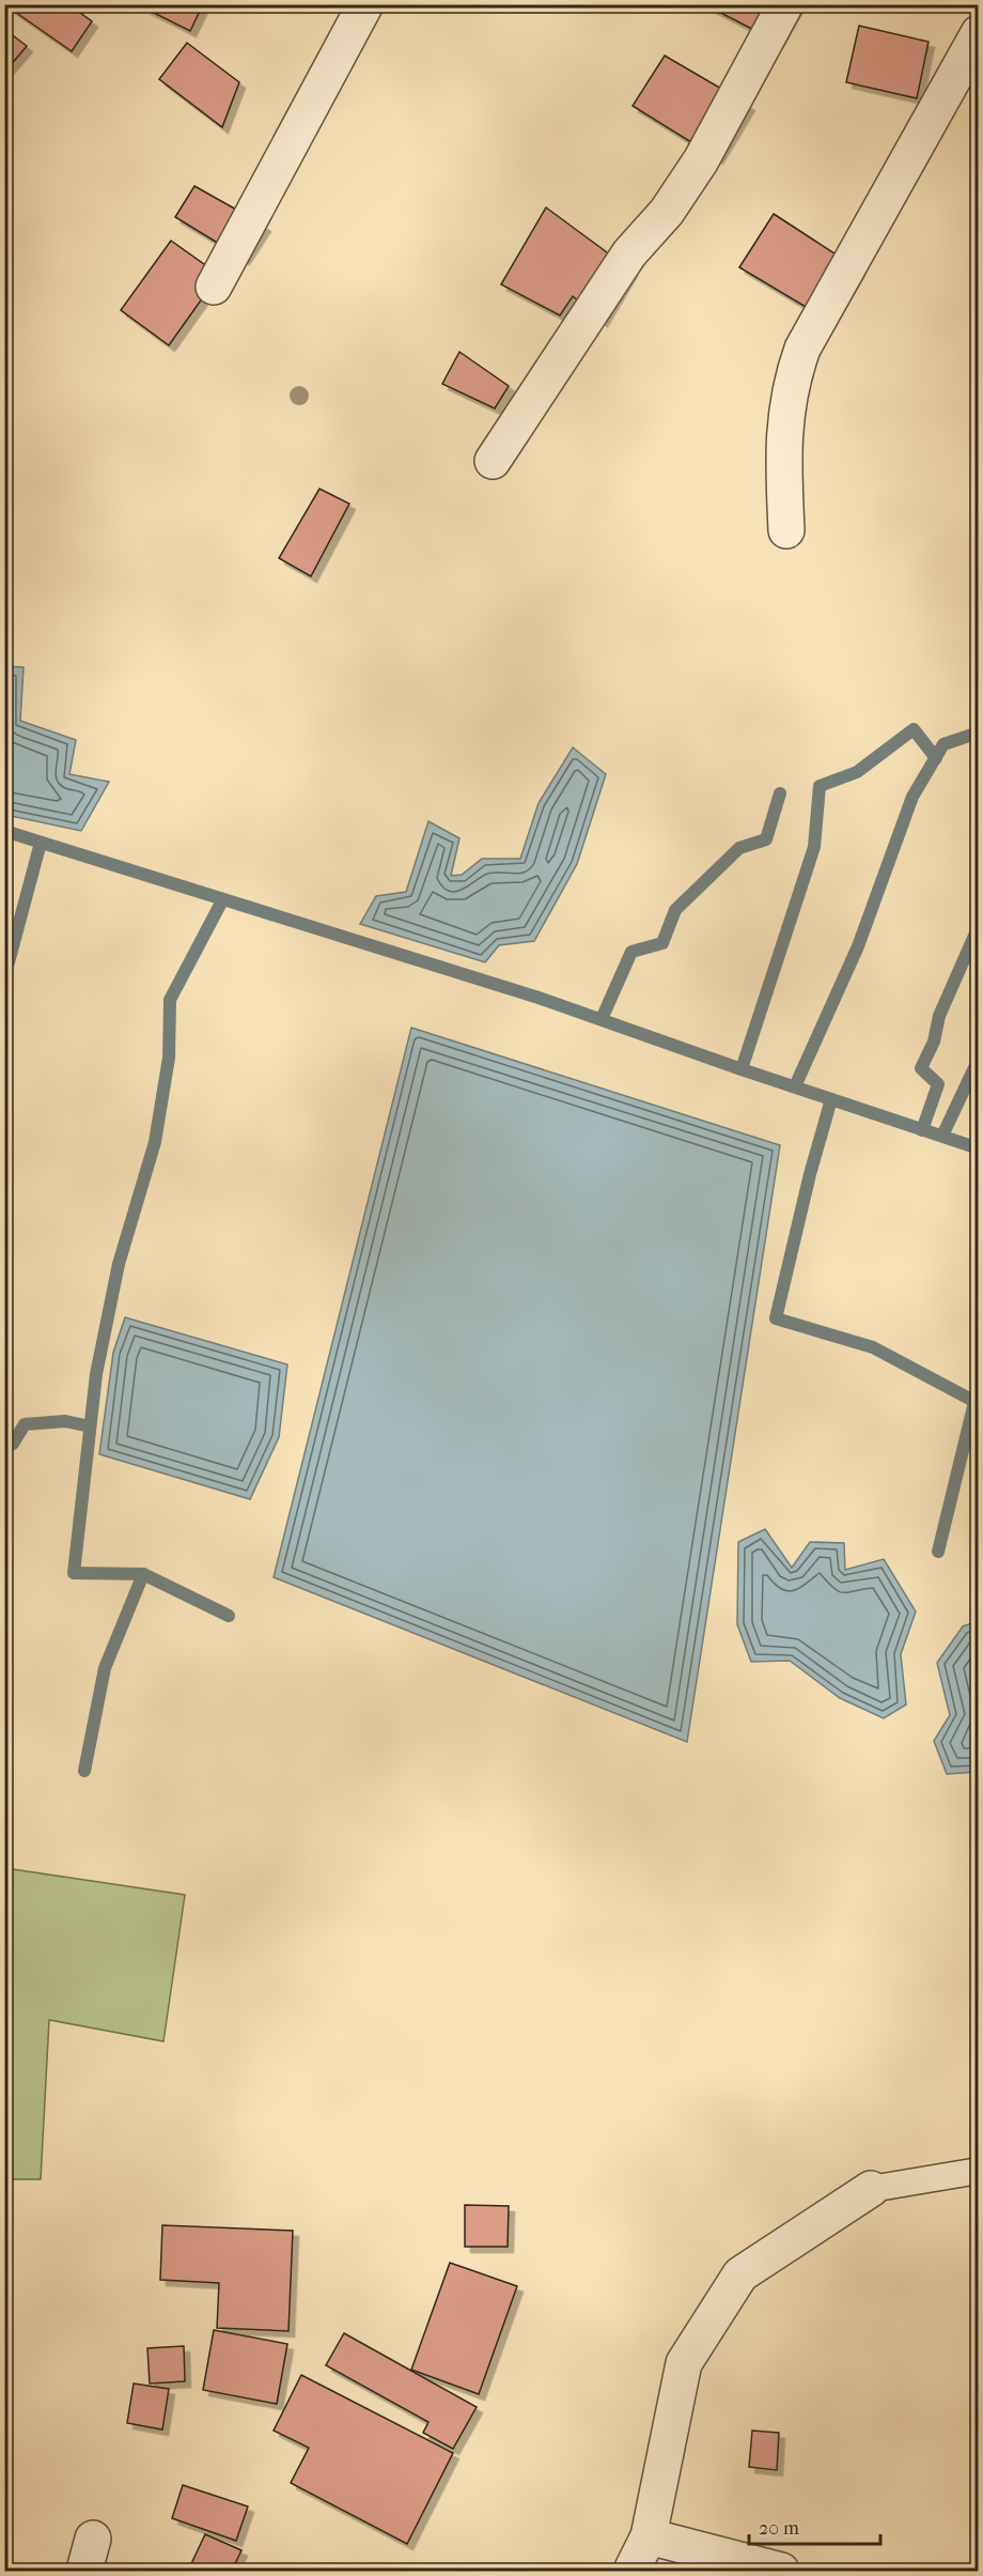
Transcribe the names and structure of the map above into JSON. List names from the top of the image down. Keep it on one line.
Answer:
{"scale_bar":"20 m"}
